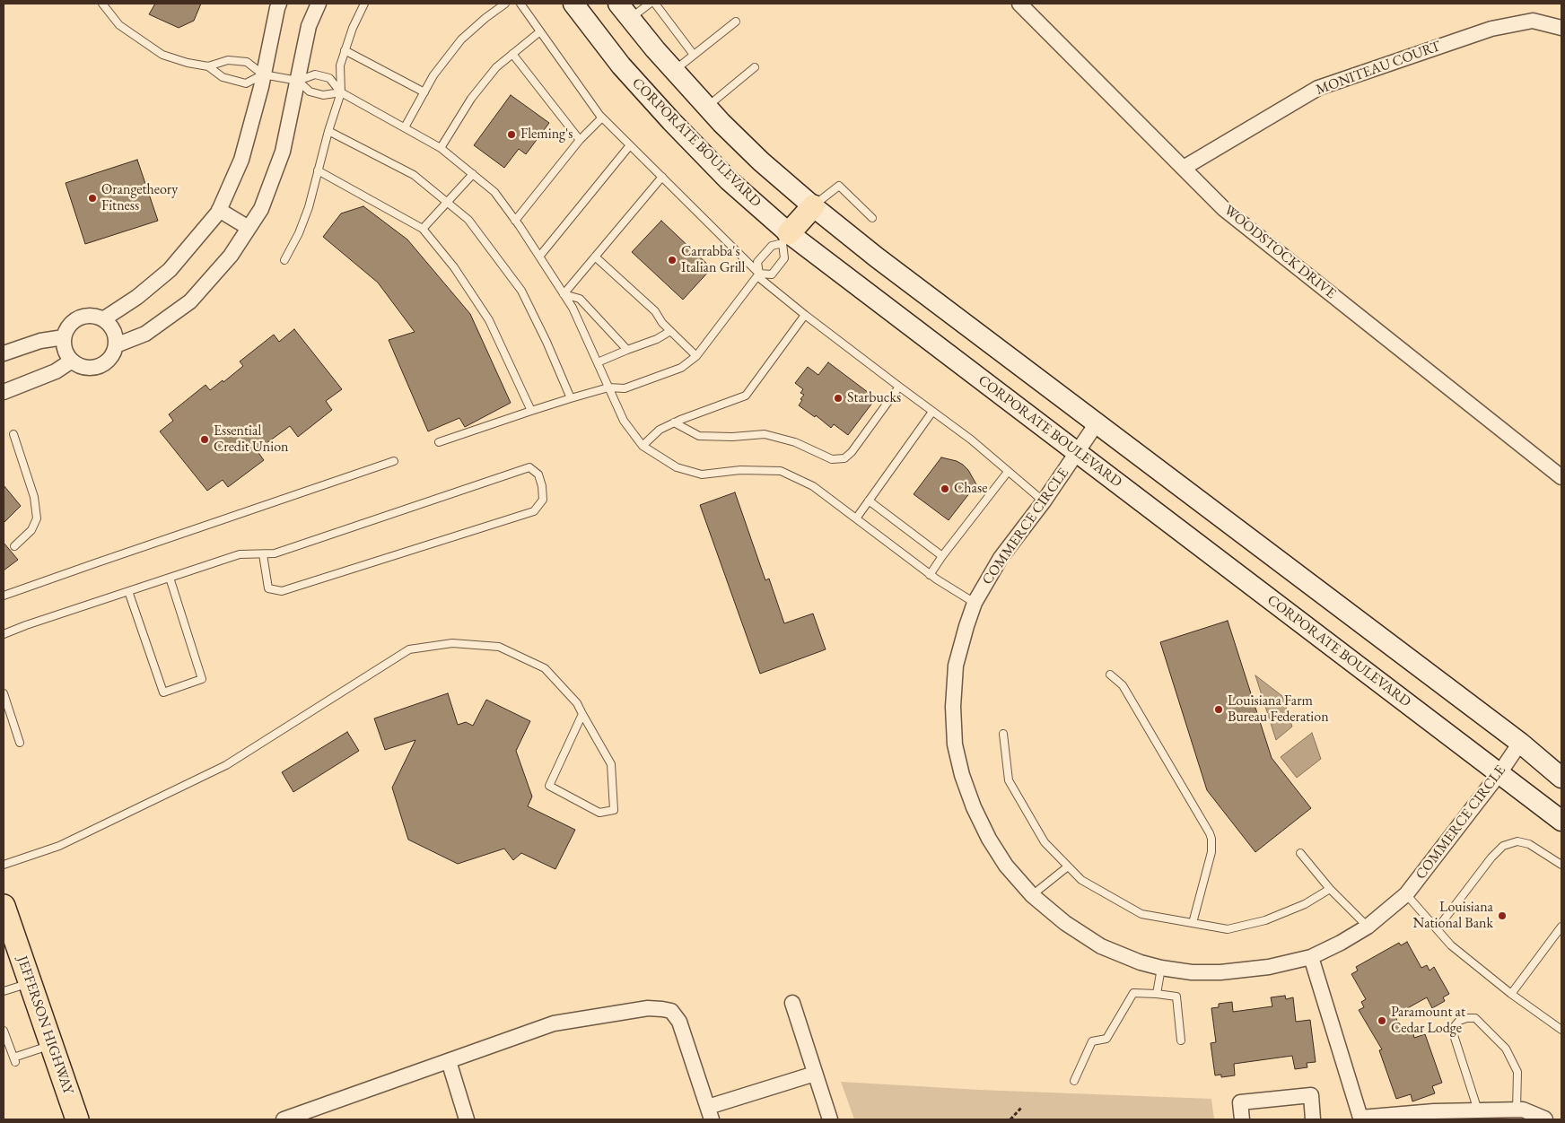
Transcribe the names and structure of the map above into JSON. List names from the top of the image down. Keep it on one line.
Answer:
{"streets":{"main road":["JEFFERSON HIGHWAY"],"street":["MONITEAU COURT","CORPORATE BOULEVARD","WOODSTOCK DRIVE","COMMERCE CIRCLE"]},"crossings":[["MONITEAU COURT","WOODSTOCK DRIVE"],["CORPORATE BOULEVARD","COMMERCE CIRCLE"]],"places":["Fleming's","Orangetheory Fitness","Carrabba's Italian Grill","Starbucks","Essential Credit Union","Chase","Louisiana Farm Bureau Federation","Louisiana National Bank","Paramount at Cedar Lodge"]}
